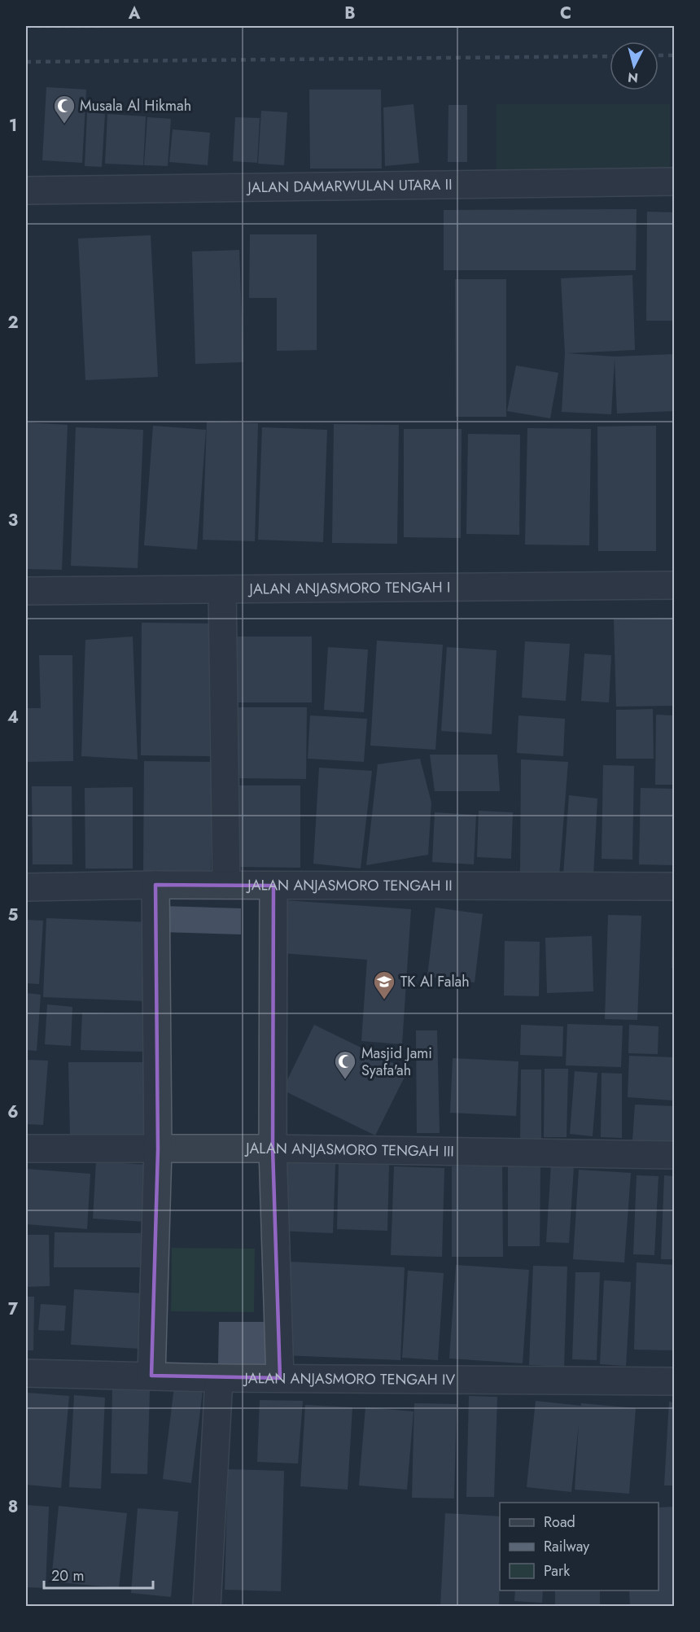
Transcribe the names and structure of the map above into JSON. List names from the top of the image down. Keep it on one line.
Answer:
{"streets":{"street":["JALAN DAMARWULAN UTARA II","JALAN ANJASMORO TENGAH I","JALAN ANJASMORO TENGAH II","JALAN ANJASMORO TENGAH III","JALAN ANJASMORO TENGAH IV"]},"places":{"mosque":["Musala Al Hikmah","Masjid Jami Syafa'ah"],"school or university":["TK Al Falah"]},"legend":["Road","Railway","Park"],"scale_bar":"20 m","north":"bottom","grid":{"columns":["A","B","C"],"rows":["1","2","3","4","5","6","7","8"]}}
